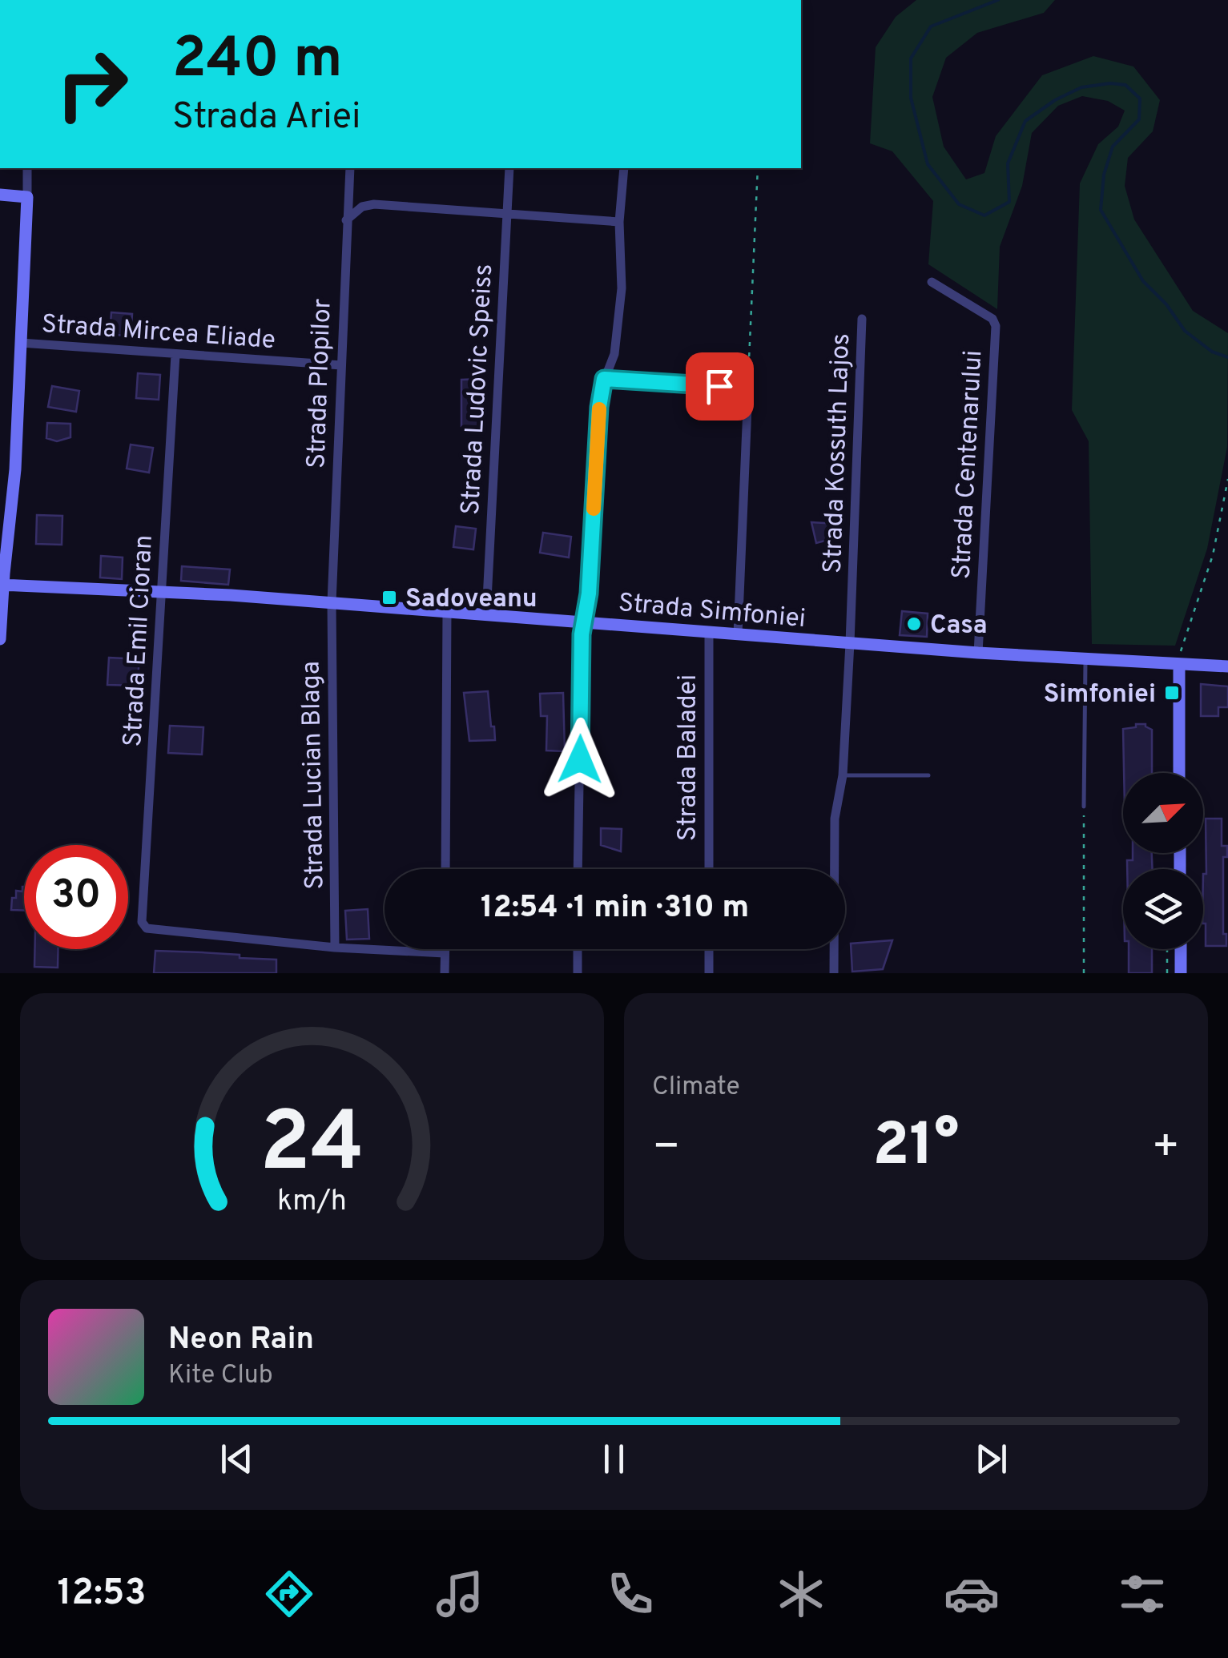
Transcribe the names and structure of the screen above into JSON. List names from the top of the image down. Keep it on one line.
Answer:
{"streets":{"street":["Strada Mircea Eliade","Strada Plopilor","Strada Ludovic Speiss","Strada Kossuth Lajos","Strada Centenarului","Strada Simfoniei","Strada Emil Cioran","Strada Baladei","Strada Lucian Blaga"]},"crossings":[["Strada Mircea Eliade","Strada Plopilor"],["Strada Mircea Eliade","Strada Emil Cioran"],["Strada Plopilor","Strada Simfoniei"],["Strada Plopilor","Strada Lucian Blaga"],["Strada Ludovic Speiss","Strada Simfoniei"],["Strada Kossuth Lajos","Strada Simfoniei"],["Strada Centenarului","Strada Simfoniei"],["Strada Simfoniei","Strada Emil Cioran"],["Strada Simfoniei","Strada Baladei"],["Strada Simfoniei","Strada Lucian Blaga"],["Strada Emil Cioran","Strada Lucian Blaga"]],"places":{"transit":["Sadoveanu","Simfoniei"],"other":["Casa"]},"north":"top right","page":{"turn":["240 m","Strada Ariei"],"limit":"30","trip":"12:54 · 1 min · 310 m","tile":"Climate","heat":["−","21°","+"],"song":["Neon Rain","Kite Club"],"tabs":"12:53","gauge":["24","km/h"]}}
